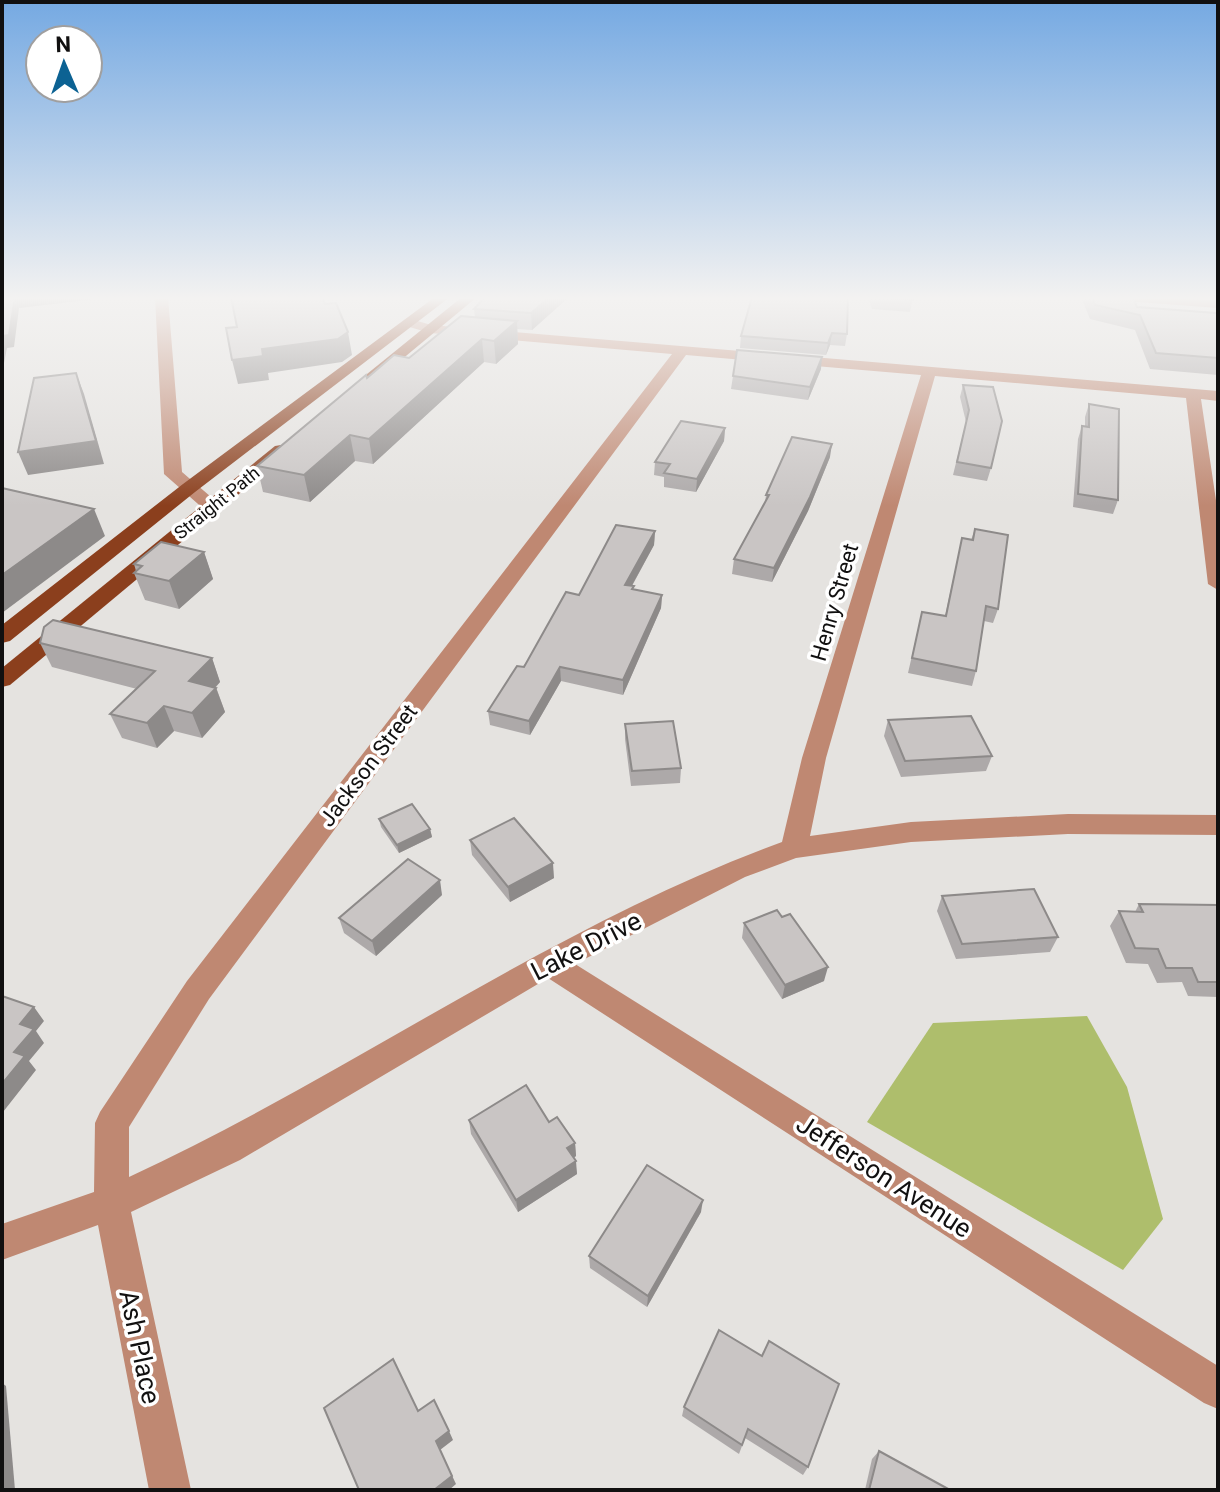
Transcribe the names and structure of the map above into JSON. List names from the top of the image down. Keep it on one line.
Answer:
{"streets":{"main road":["Straight Path"],"street":["Henry Street","Jackson Street","Lake Drive","Jefferson Avenue","Ash Place"]},"crossings":[["Henry Street","Lake Drive"],["Jackson Street","Lake Drive"],["Jackson Street","Ash Place"],["Lake Drive","Jefferson Avenue"],["Lake Drive","Ash Place"]],"north":"top"}
